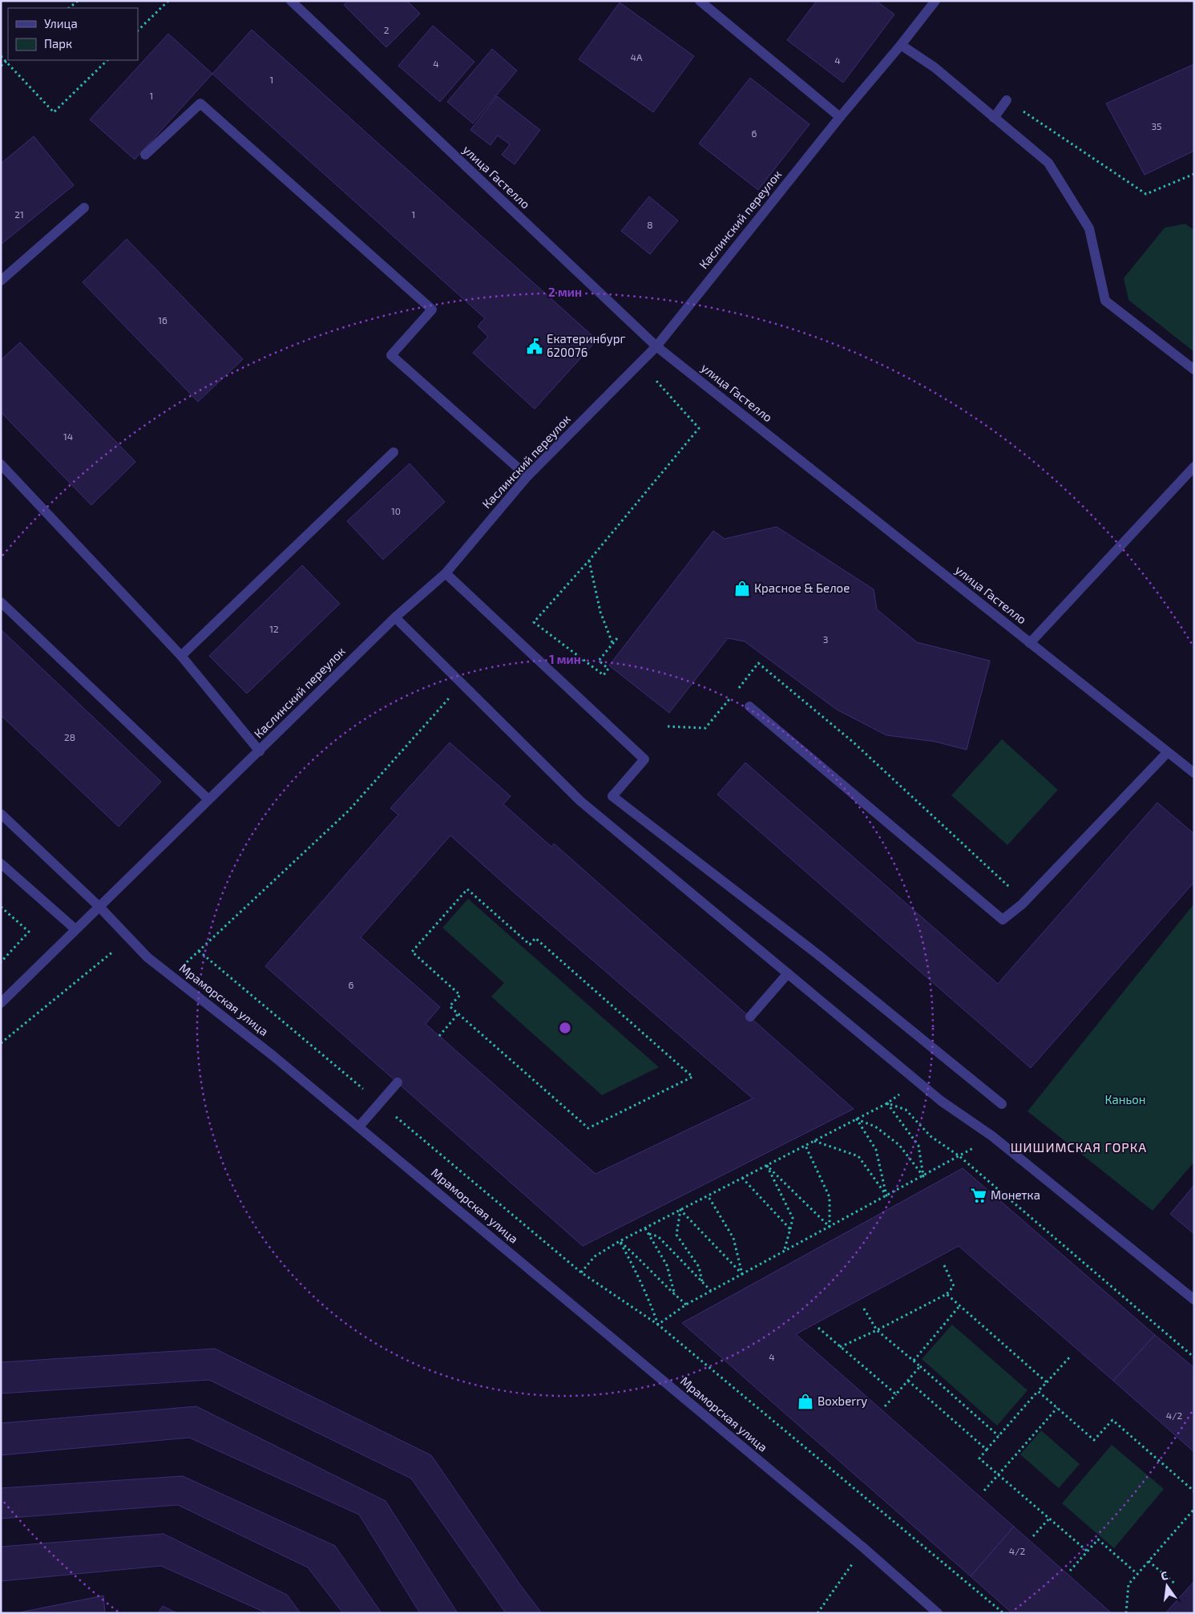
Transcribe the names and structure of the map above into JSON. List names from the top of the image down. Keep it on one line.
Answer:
{"streets":{"street":["улица Гастелло","Каслинский переулок","Мраморская улица"]},"crossings":[["улица Гастелло","Каслинский переулок"],["Каслинский переулок","Мраморская улица"]],"districts":["ШИШИМСКАЯ ГОРКА"],"parks":["Каньон"],"places":{"public building":["Екатеринбург 620076"],"shop":["Красное & Белое","Boxberry"],"supermarket":["Монетка"]},"house_numbers":["2","4А","4","4","1","1","35","6","21","1","8","16","14","10","12","3","28","6","4","4/2","4/2"],"legend":["Улица","Парк"],"north":"top","rings":["2 мин","1 мин"]}
